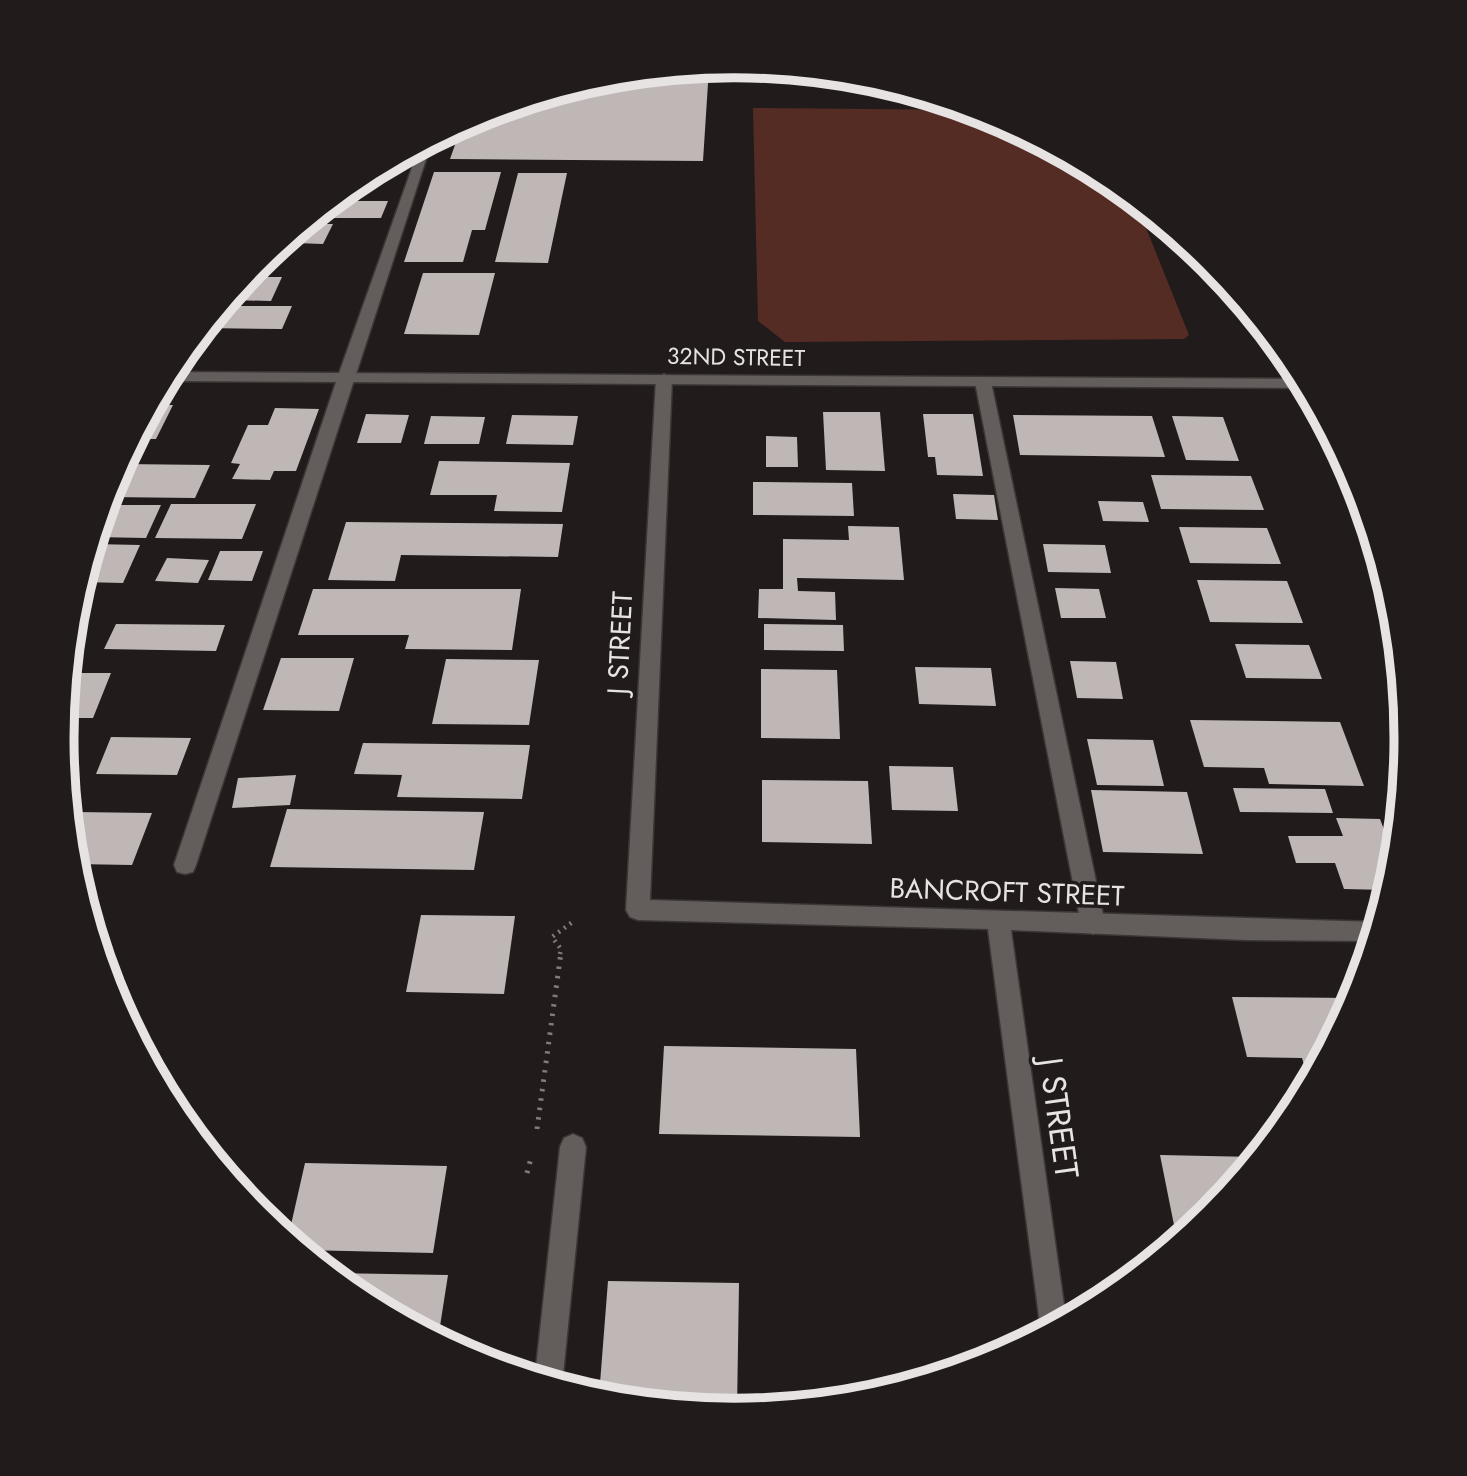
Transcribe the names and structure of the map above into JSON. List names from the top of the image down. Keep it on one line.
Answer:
{"streets":{"street":["32ND STREET","J STREET","BANCROFT STREET"]},"crossings":[["32ND STREET","J STREET"],["J STREET","BANCROFT STREET"]]}
